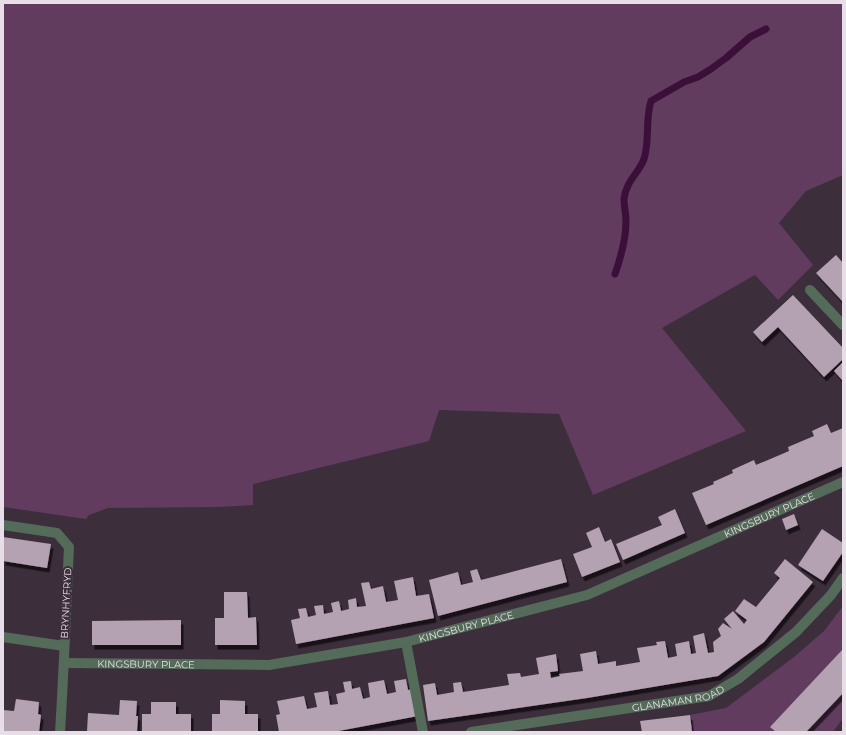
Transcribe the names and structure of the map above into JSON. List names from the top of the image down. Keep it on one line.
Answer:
{"streets":{"street":["KINGSBURY PLACE","BRYNHYFRYD","GLANAMAN ROAD"]},"crossings":[["KINGSBURY PLACE","BRYNHYFRYD"]]}
